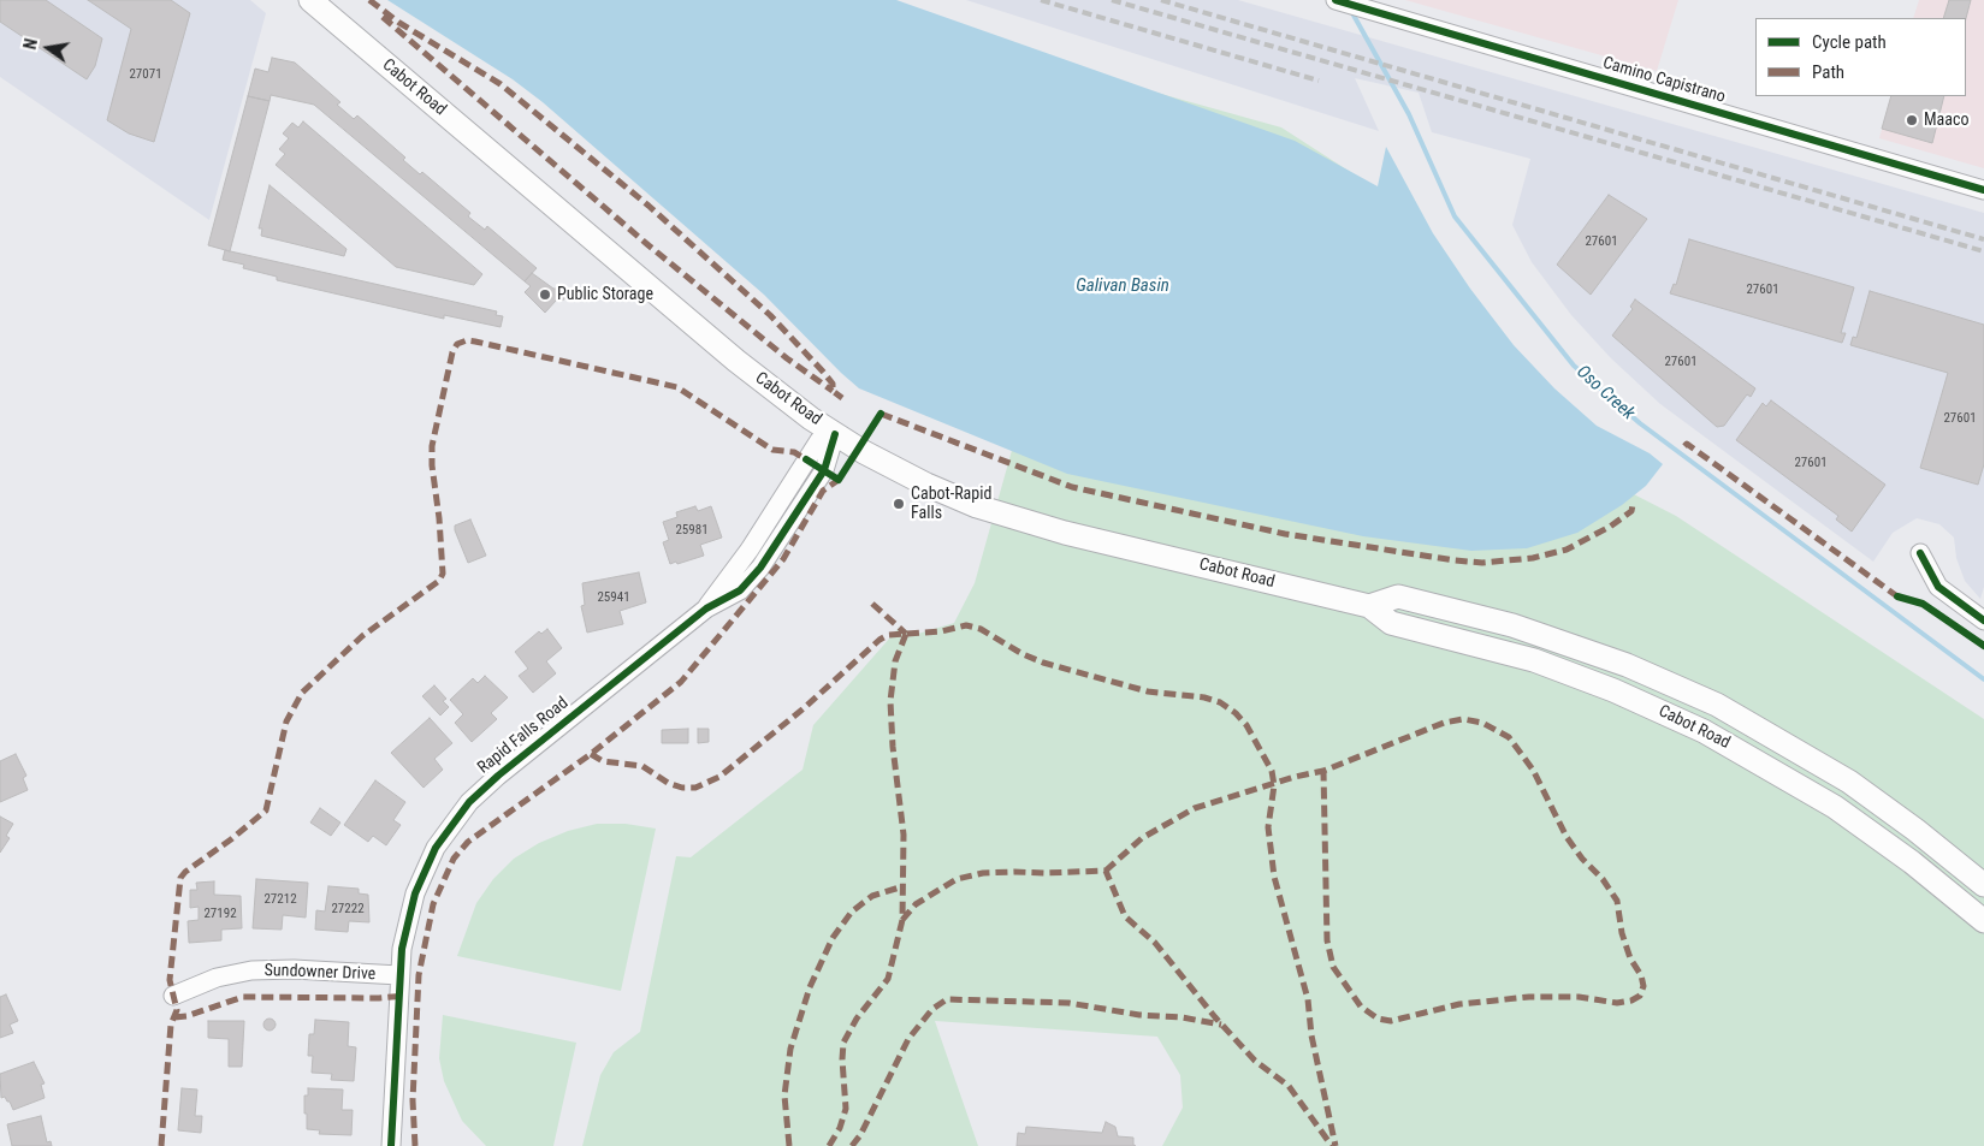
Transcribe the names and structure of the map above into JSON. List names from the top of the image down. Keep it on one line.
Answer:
{"streets":{"main road":["Cabot Road"],"street":["Camino Capistrano","Rapid Falls Road","Sundowner Drive"]},"crossings":[["Cabot Road","Rapid Falls Road"],["Rapid Falls Road","Sundowner Drive"]],"water":["Galivan Basin","Oso Creek"],"places":["Maaco","Public Storage","Cabot-Rapid Falls"],"house_numbers":["27071","27601","27601","27601","27601","27601","25981","25941","27212","27222","27192"],"legend":["Cycle path","Path"],"north":"left"}
